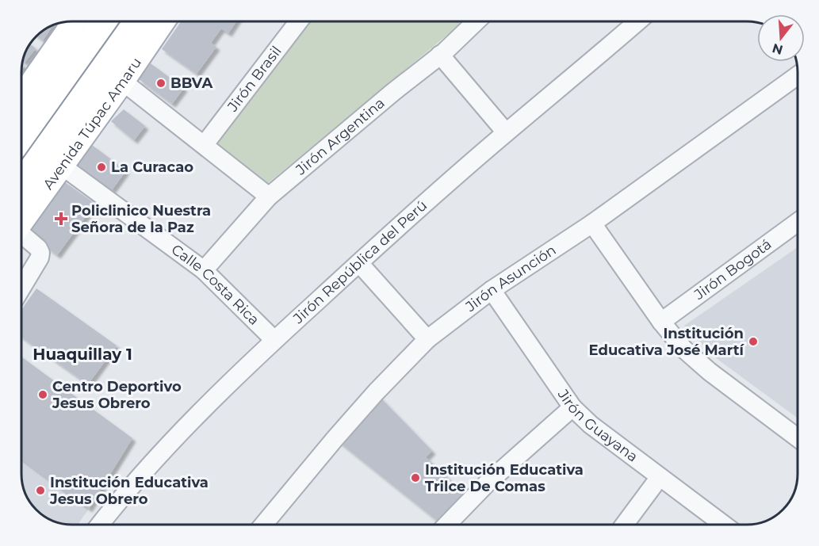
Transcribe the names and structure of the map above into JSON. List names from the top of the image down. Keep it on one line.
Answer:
{"streets":{"highway":["Avenida Túpac Amaru"],"street":["Jirón Brasil","Jirón Argentina","Jirón República del Perú","Jirón Bogotá","Jirón Asunción","Calle Costa Rica","Jirón Guayana"]},"crossings":[["Avenida Túpac Amaru","Calle Costa Rica"],["Jirón Argentina","Calle Costa Rica"],["Jirón República del Perú","Calle Costa Rica"],["Jirón Asunción","Jirón Guayana"]],"districts":["Huaquillay 1"],"places":{"other":["BBVA","La Curacao","Institución Educativa José Martí","Centro Deportivo Jesus Obrero","Institución Educativa Trilce De Comas","Institución Educativa Jesus Obrero"],"health":["Policlinico Nuestra Señora de la Paz"]},"north":"bottom"}
